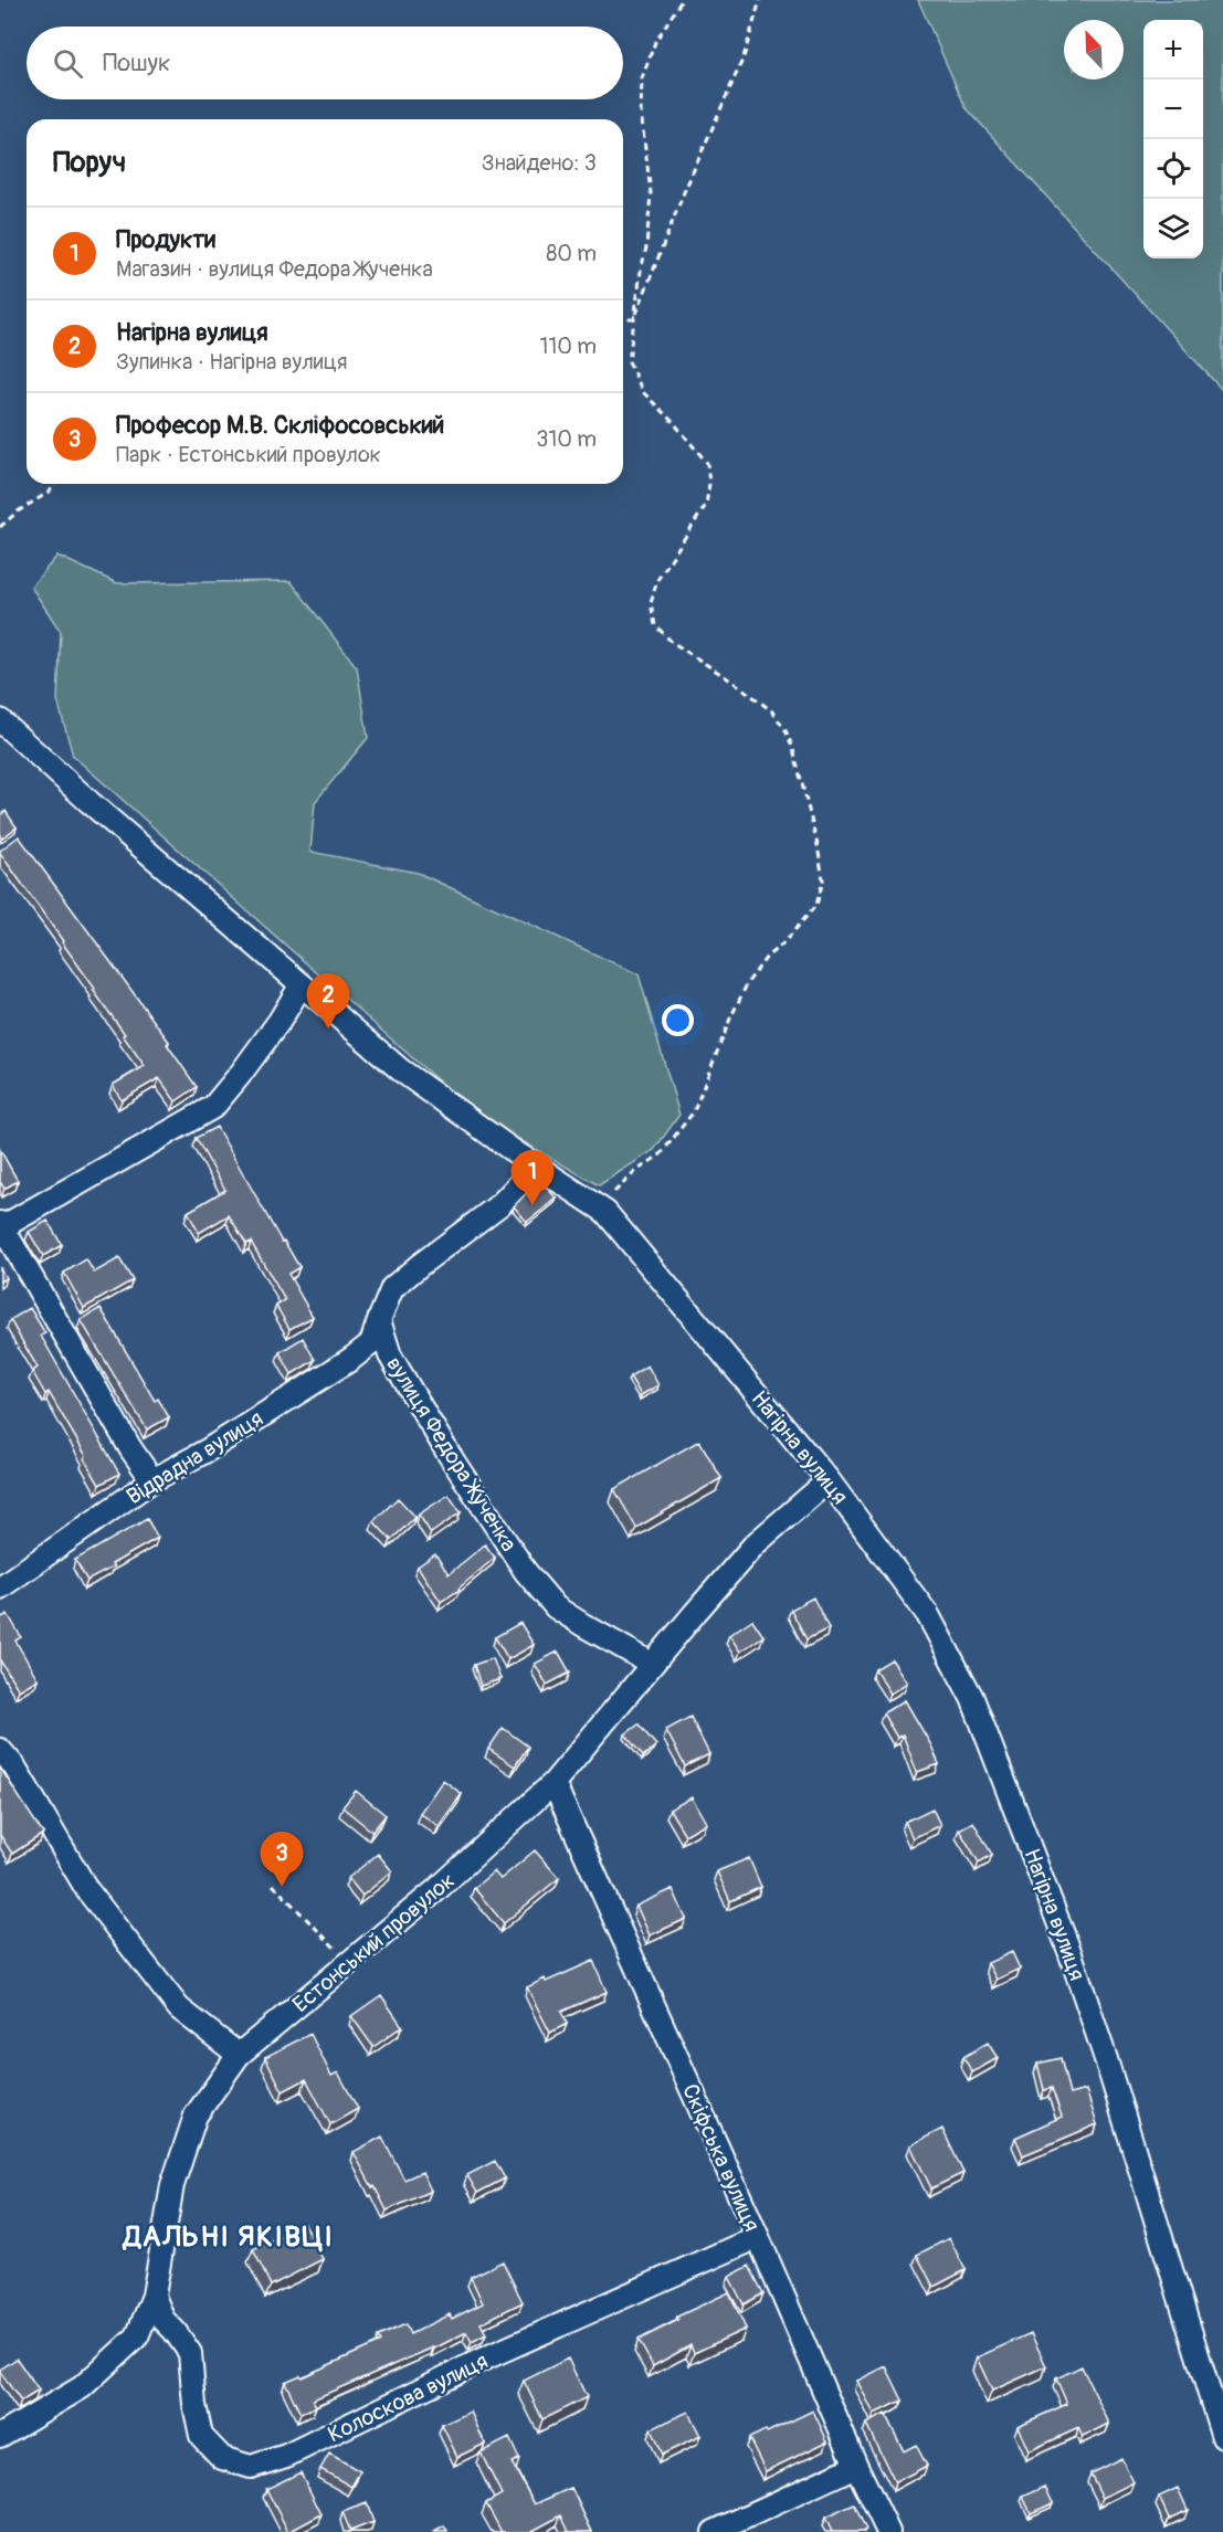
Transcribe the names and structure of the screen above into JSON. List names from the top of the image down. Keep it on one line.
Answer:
{"streets":{"street":["Нагірна вулиця","вулиця Федора Жученка","Відрадна вулиця","Естонський провулок","Скіфська вулиця","Колоскова вулиця"]},"crossings":[["Нагірна вулиця","Естонський провулок"],["вулиця Федора Жученка","Відрадна вулиця"],["вулиця Федора Жученка","Естонський провулок"],["Естонський провулок","Скіфська вулиця"],["Естонський провулок","Колоскова вулиця"],["Скіфська вулиця","Колоскова вулиця"]],"districts":["ДАЛЬНІ ЯКІВЦІ"],"north":"top left","page":{"map_buttons":["+","−"],"search":"Пошук","heading":["Поруч","Знайдено: 3"],"list":[{"mark":"1","name":"Продукти","note":"Магазин · вулиця Федора Жученка","value":"80 m"},{"mark":"2","name":"Нагірна вулиця","note":"Зупинка · Нагірна вулиця","value":"110 m"},{"mark":"3","name":"Професор М.В. Скліфосовський","note":"Парк · Естонський провулок","value":"310 m"}],"pins":["2","1","3"]}}
